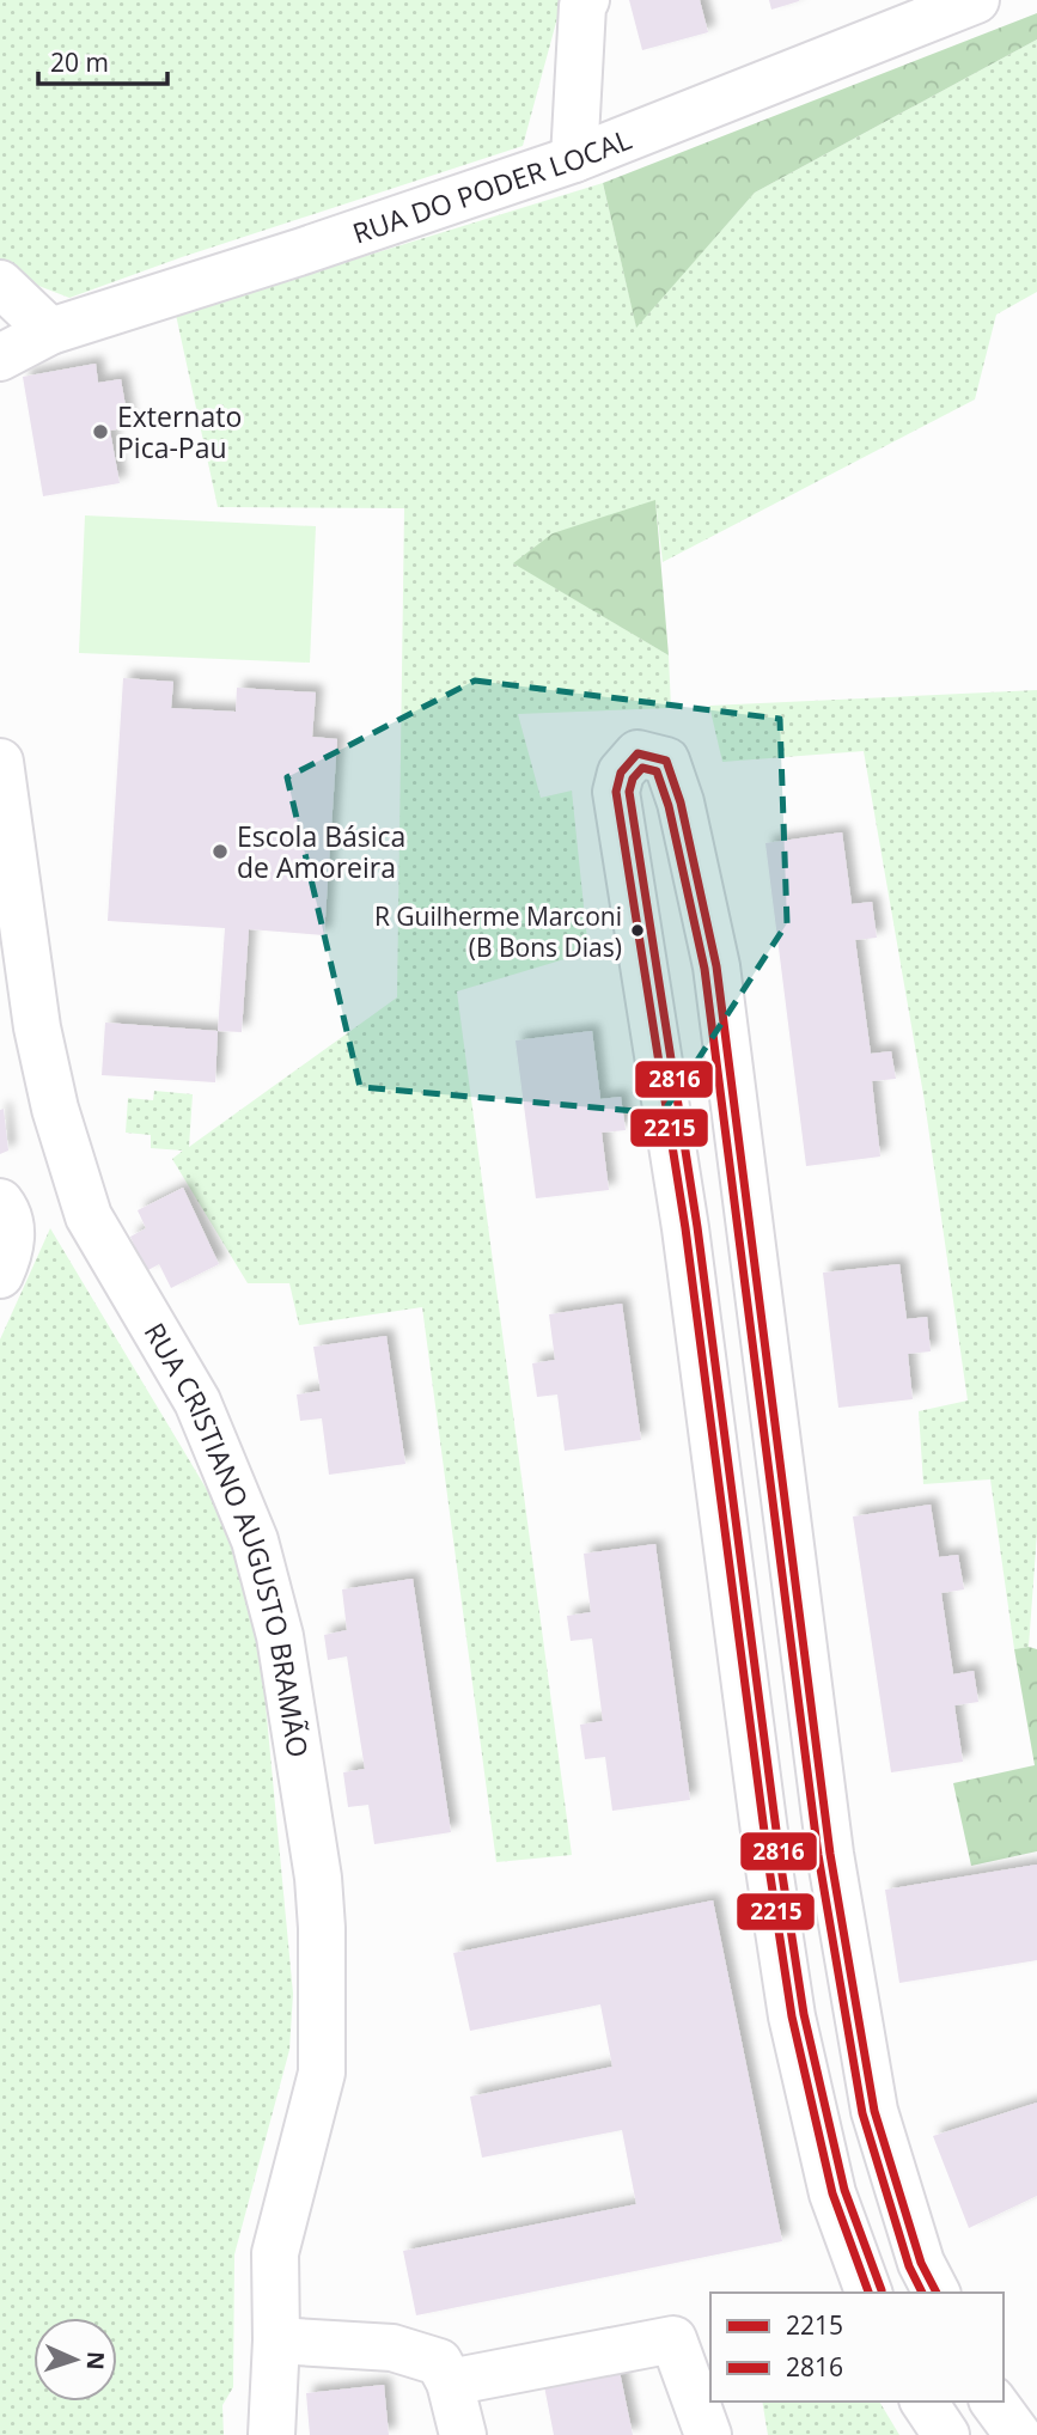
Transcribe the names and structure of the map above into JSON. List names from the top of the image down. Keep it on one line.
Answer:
{"streets":{"street":["RUA DO PODER LOCAL","RUA CRISTIANO AUGUSTO BRAMÃO"]},"places":["Externato Pica-Pau","Escola Básica de Amoreira","R Guilherme Marconi (B Bons Dias)"],"lines":["transit line 2215","transit line 2816"],"legend":["2215","2816"],"scale_bar":"20 m","north":"right"}
